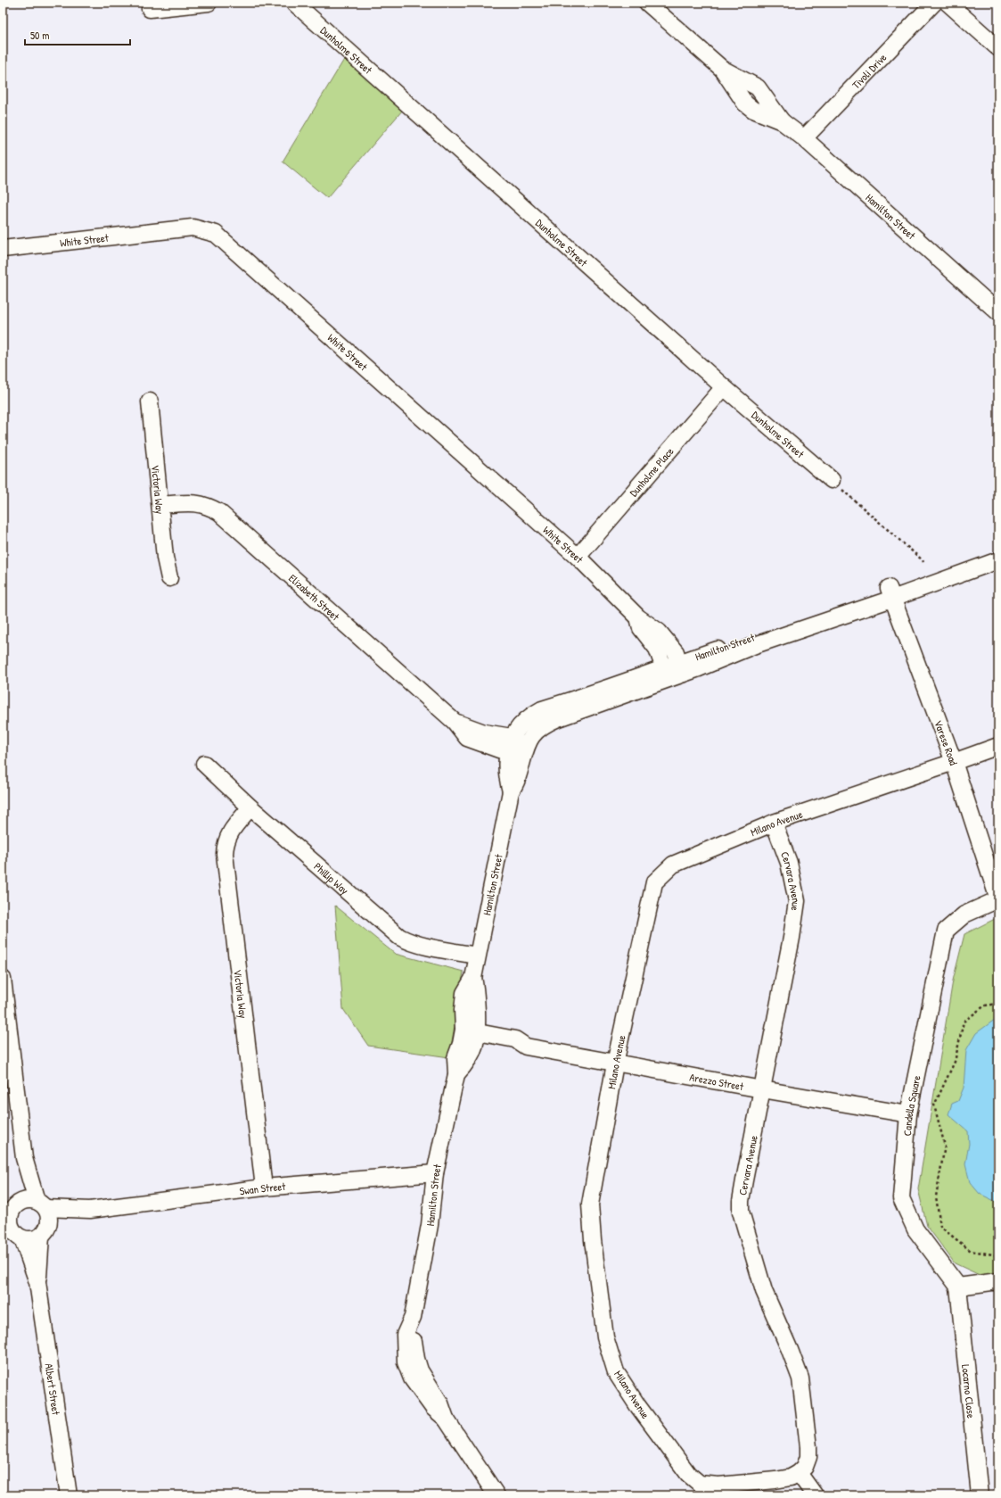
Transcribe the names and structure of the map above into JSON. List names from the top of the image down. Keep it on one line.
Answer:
{"streets":{"street":["Dunholme Street","Tivoli Drive","Hamilton Street","White Street","Dunholme Place","Victoria Way","Elizabeth Street","Varese Road","Milano Avenue","Phillip Way","Cervara Avenue","Arezzo Street","Candella Square","Swan Street","Albert Street","Locarno Close"]},"crossings":[["Dunholme Street","Dunholme Place"],["Tivoli Drive","Hamilton Street"],["Hamilton Street","White Street"],["Hamilton Street","Elizabeth Street"],["Hamilton Street","Varese Road"],["Hamilton Street","Phillip Way"],["Hamilton Street","Arezzo Street"],["Hamilton Street","Swan Street"],["White Street","Dunholme Place"],["Victoria Way","Elizabeth Street"],["Victoria Way","Phillip Way"],["Victoria Way","Swan Street"],["Varese Road","Milano Avenue"],["Varese Road","Candella Square"],["Milano Avenue","Cervara Avenue"],["Milano Avenue","Arezzo Street"],["Cervara Avenue","Arezzo Street"],["Arezzo Street","Candella Square"],["Candella Square","Locarno Close"],["Swan Street","Albert Street"]],"scale_bar":"50 m"}
